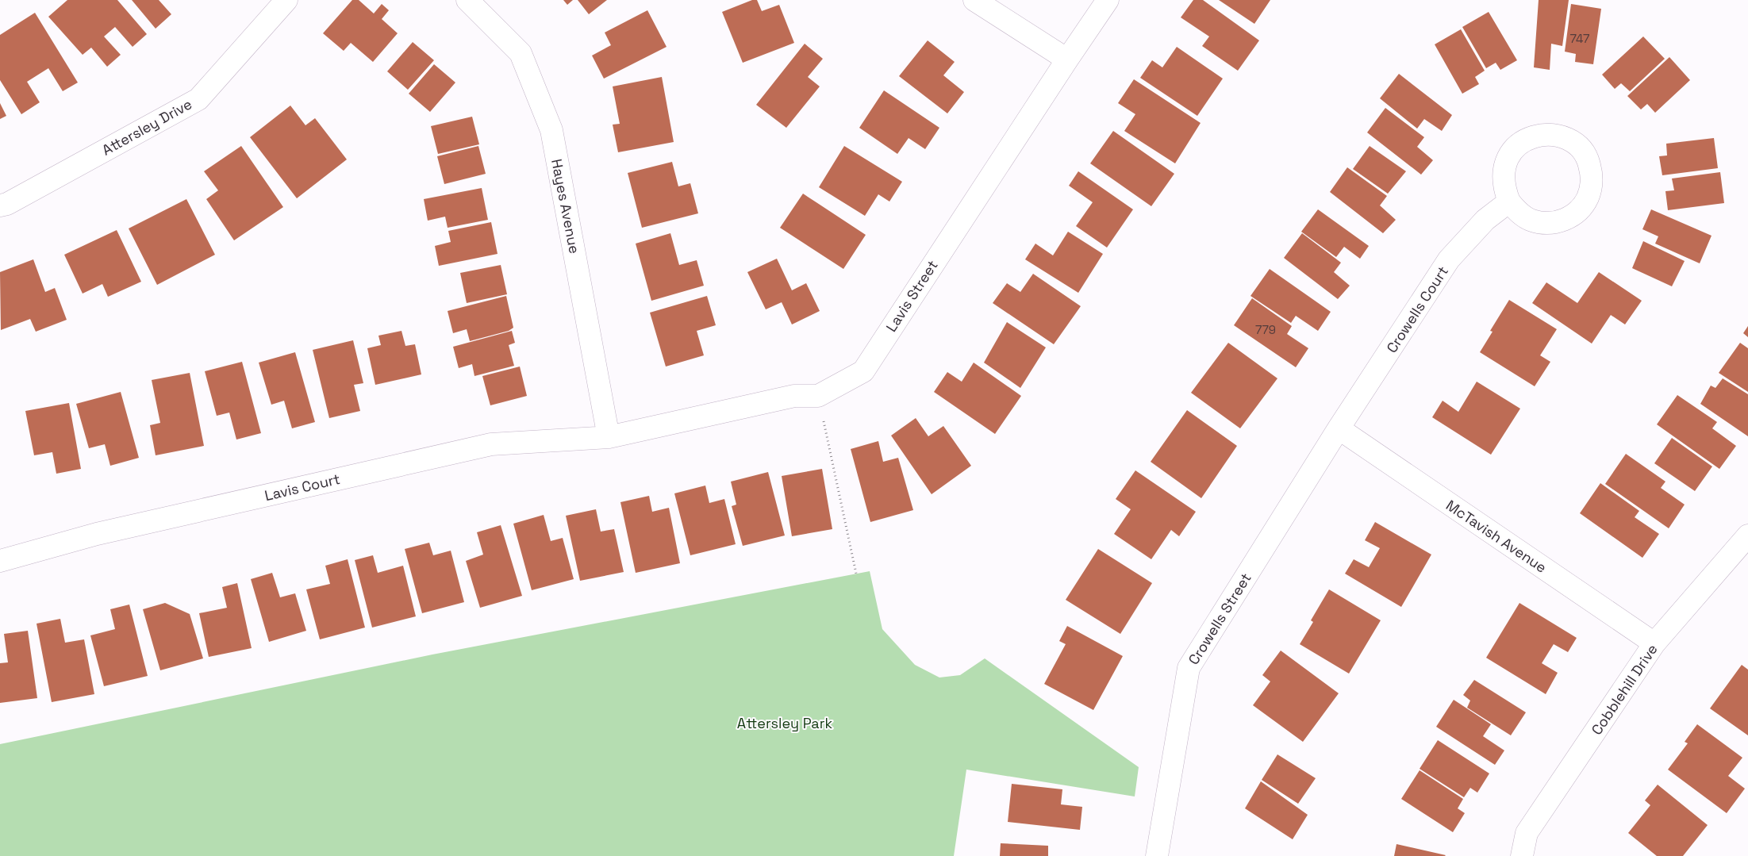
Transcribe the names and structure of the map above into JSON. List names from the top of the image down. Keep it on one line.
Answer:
{"streets":{"street":["Attersley Drive","Hayes Avenue","Lavis Street","Crowells Court","Lavis Court","McTavish Avenue","Crowells Street","Cobblehill Drive"]},"crossings":[["Hayes Avenue","Lavis Street"],["Hayes Avenue","Lavis Court"],["Lavis Street","Lavis Court"],["Crowells Court","McTavish Avenue"],["Crowells Court","Crowells Street"],["McTavish Avenue","Crowells Street"],["McTavish Avenue","Cobblehill Drive"]],"parks":["Attersley Park"],"house_numbers":["747","779"]}
